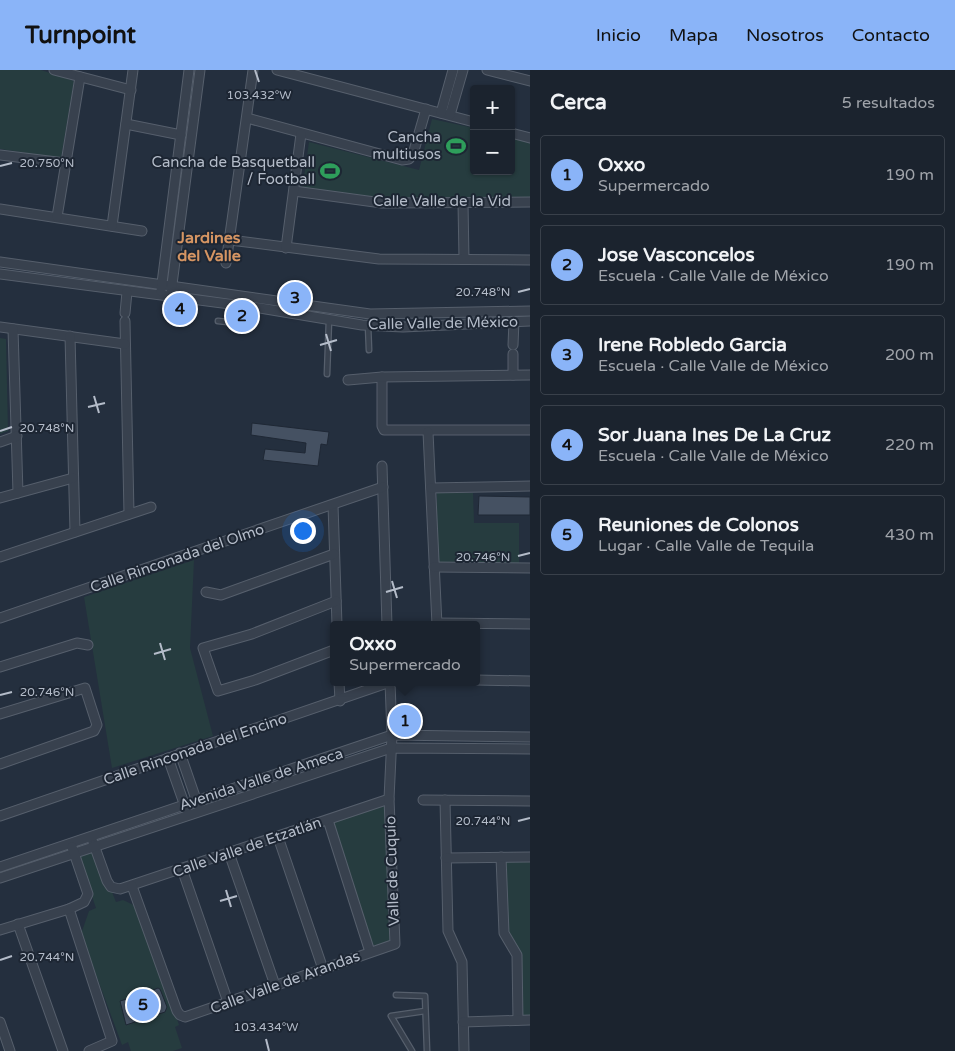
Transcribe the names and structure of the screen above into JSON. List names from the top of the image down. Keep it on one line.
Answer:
{"streets":{"street":["Calle Valle de la Vid","Calle Valle de México","Calle Rinconada del Olmo","Calle Rinconada del Encino","Avenida Valle de Ameca","Calle Valle de Etzatlán","Valle de Cuquío","Calle Valle de Arandas"]},"crossings":[["Avenida Valle de Ameca","Calle Valle de Etzatlán"],["Avenida Valle de Ameca","Valle de Cuquío"],["Calle Valle de Etzatlán","Valle de Cuquío"],["Calle Valle de Etzatlán","Calle Valle de Arandas"],["Valle de Cuquío","Calle Valle de Arandas"]],"districts":["Jardines del Valle"],"places":{"sports":["Cancha multiusos","Cancha de Basquetball / Football"]},"page":{"header":"Turnpoint","nav":["Inicio","Mapa","Nosotros","Contacto"],"heading":["Cerca","5 resultados"],"map_buttons":["+","−"],"list":[{"mark":"1","name":"Oxxo","note":"Supermercado","value":"190 m"},{"mark":"2","name":"Jose Vasconcelos","note":"Escuela · Calle Valle de México","value":"190 m"},{"mark":"3","name":"Irene Robledo Garcia","note":"Escuela · Calle Valle de México","value":"200 m"},{"mark":"4","name":"Sor Juana Ines De La Cruz","note":"Escuela · Calle Valle de México","value":"220 m"},{"mark":"5","name":"Reuniones de Colonos","note":"Lugar · Calle Valle de Tequila","value":"430 m"}],"pins":["3","4","2","1","5"],"popup":["Oxxo","Supermercado"]},"coordinates":["103.432°W","20.750°N","20.748°N","20.746°N","20.744°N","103.434°W"]}
